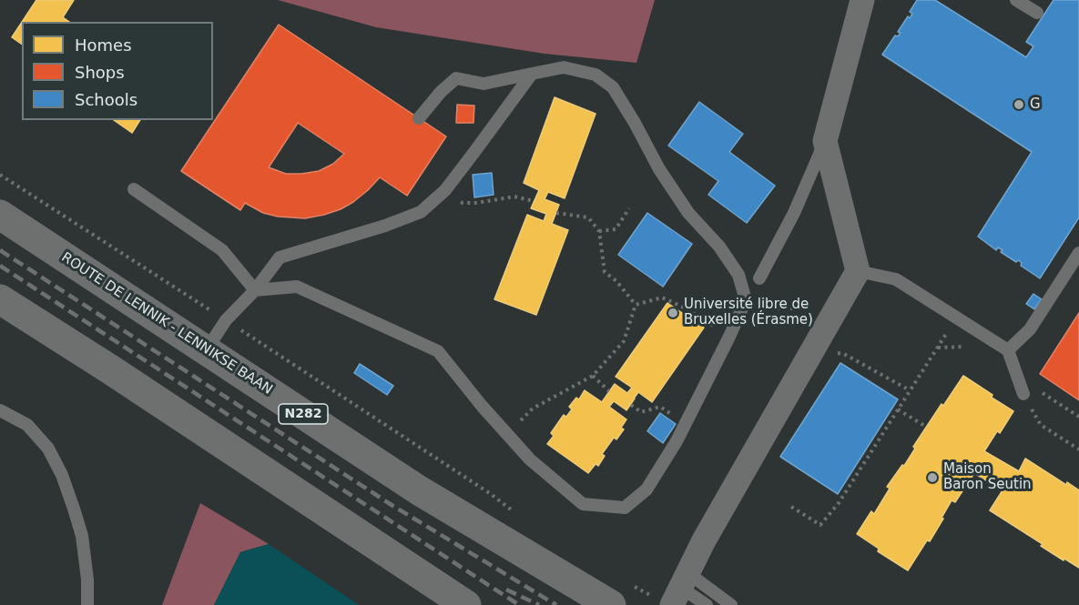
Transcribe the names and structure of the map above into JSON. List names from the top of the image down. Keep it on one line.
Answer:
{"streets":{"main road":["ROUTE DE LENNIK - LENNIKSE BAAN","N282"]},"places":["G","Université libre de Bruxelles (Érasme)","Maison Baron Seutin"],"legend":["Homes","Shops","Schools"]}
